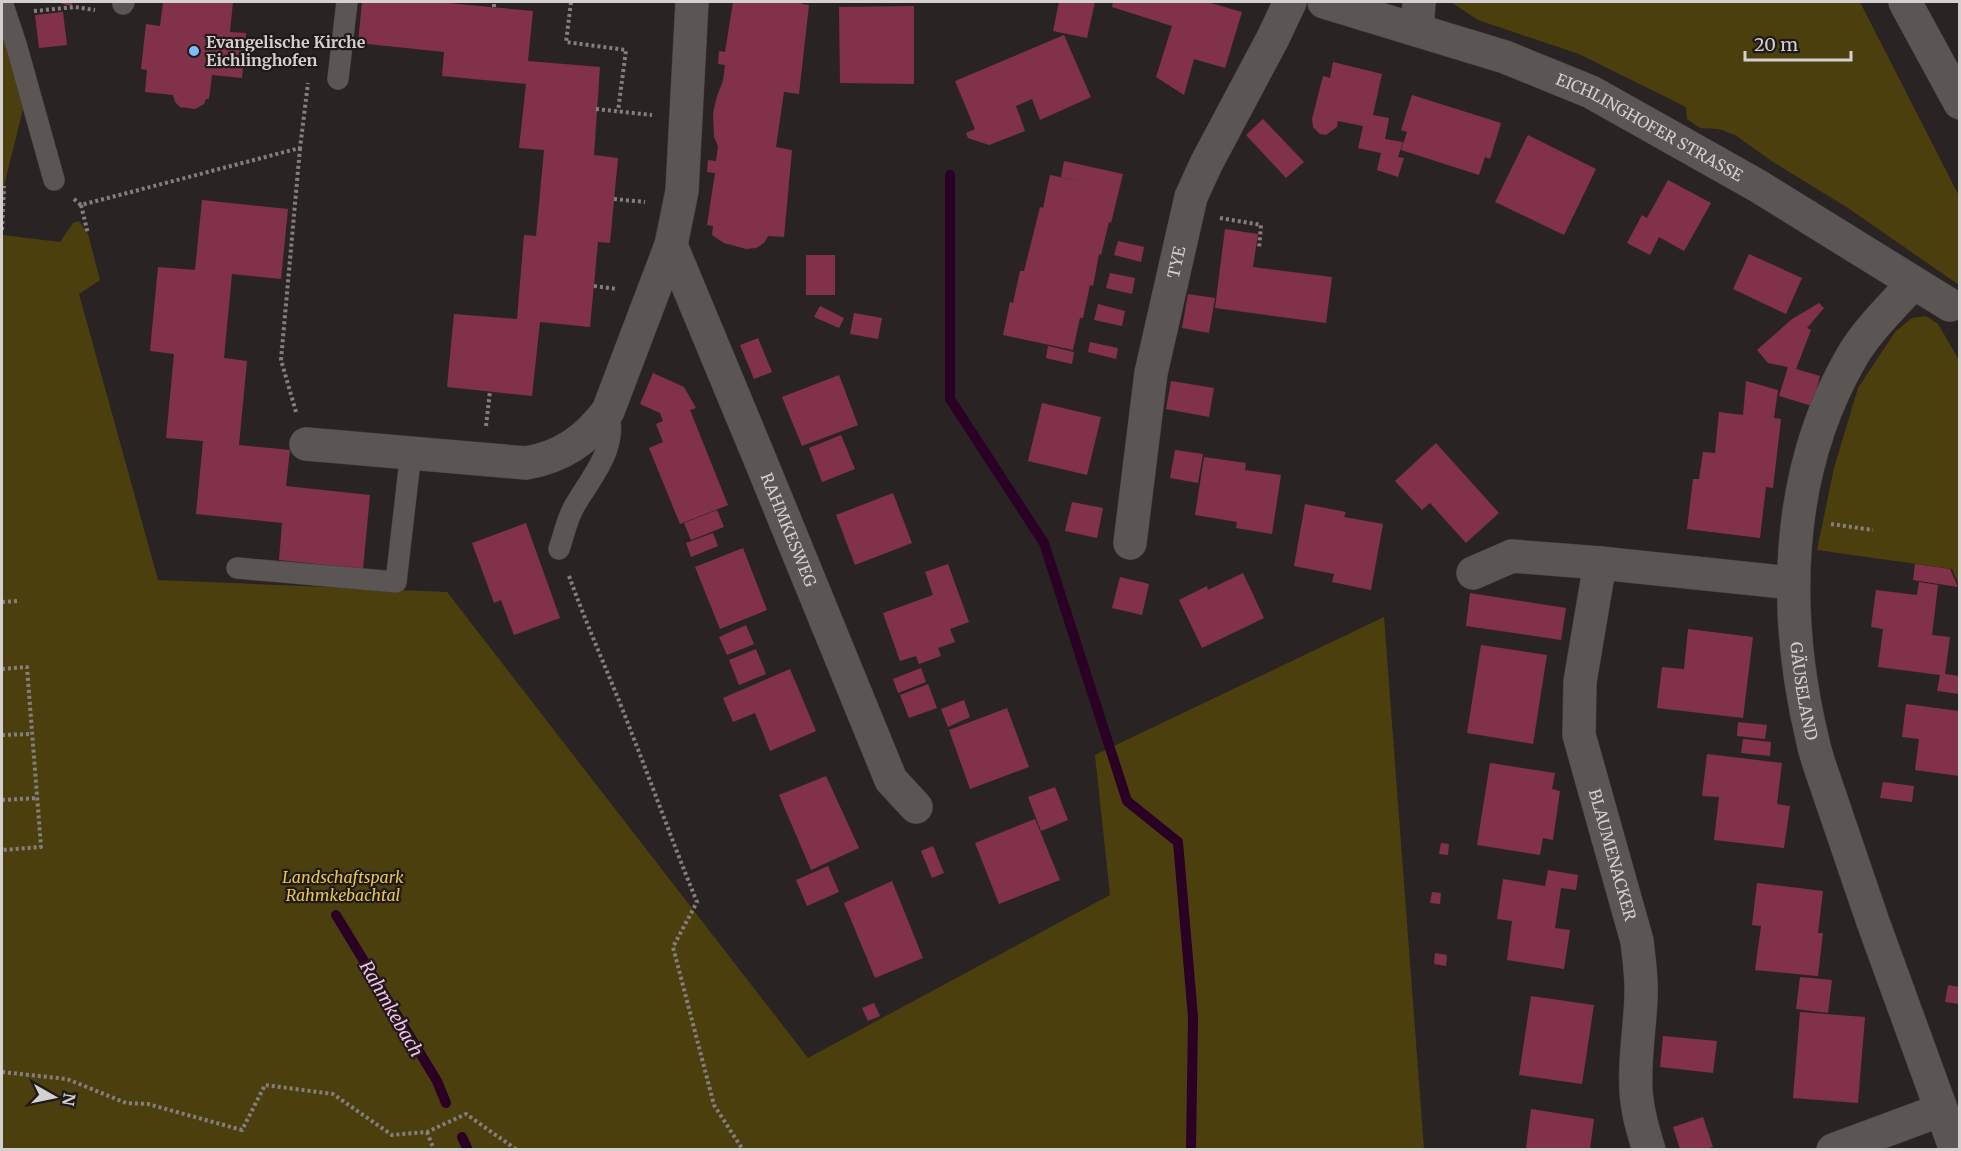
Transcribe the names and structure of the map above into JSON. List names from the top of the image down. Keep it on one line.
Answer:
{"streets":{"street":["EICHLINGHOFER STRASSE","TYE","RAHMKESWEG","GÄUSELAND","BLAUMENACKER"]},"crossings":[["EICHLINGHOFER STRASSE","GÄUSELAND"]],"water":["Rahmkebach"],"parks":["Landschaftspark Rahmkebachtal"],"places":["Evangelische Kirche Eichlinghofen"],"scale_bar":"20 m","north":"right"}
